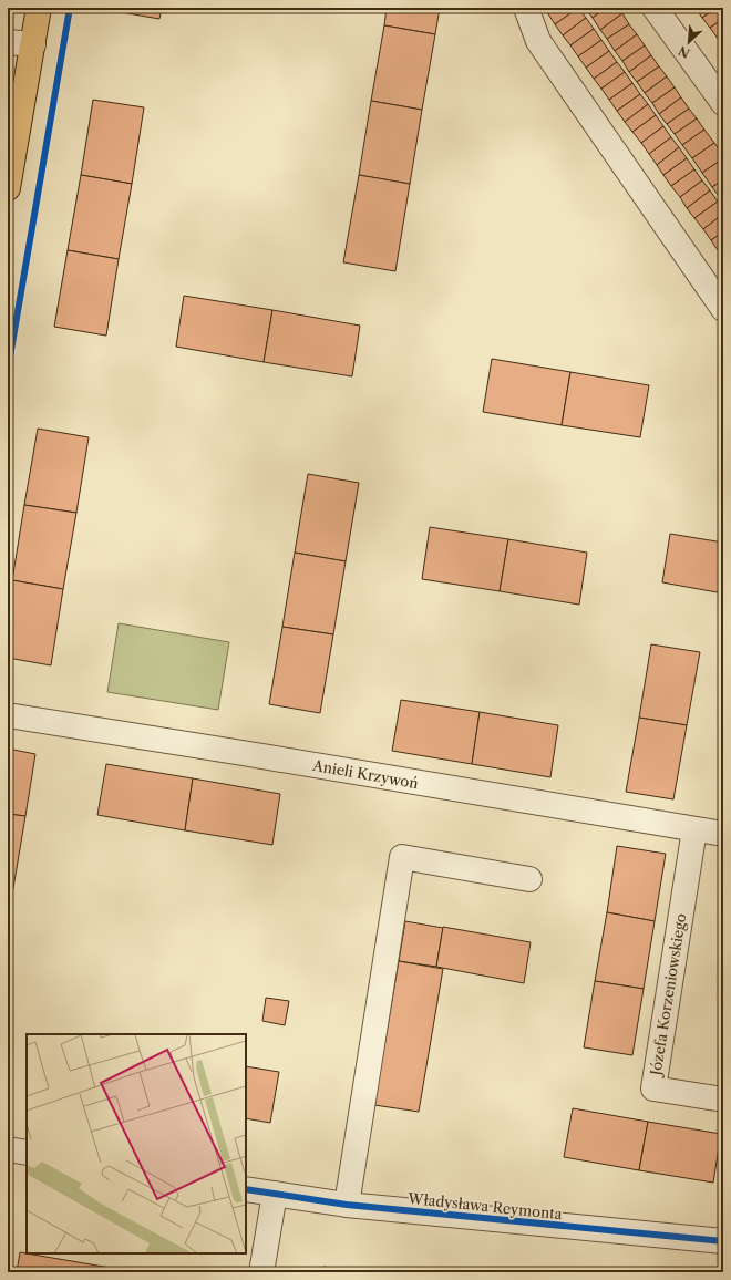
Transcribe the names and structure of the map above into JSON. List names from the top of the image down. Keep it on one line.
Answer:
{"streets":{"street":["Anieli Krzywoń","Józefa Korzeniowskiego","Władysława Reymonta"]},"crossings":[["Anieli Krzywoń","Józefa Korzeniowskiego"]],"north":"bottom left"}
